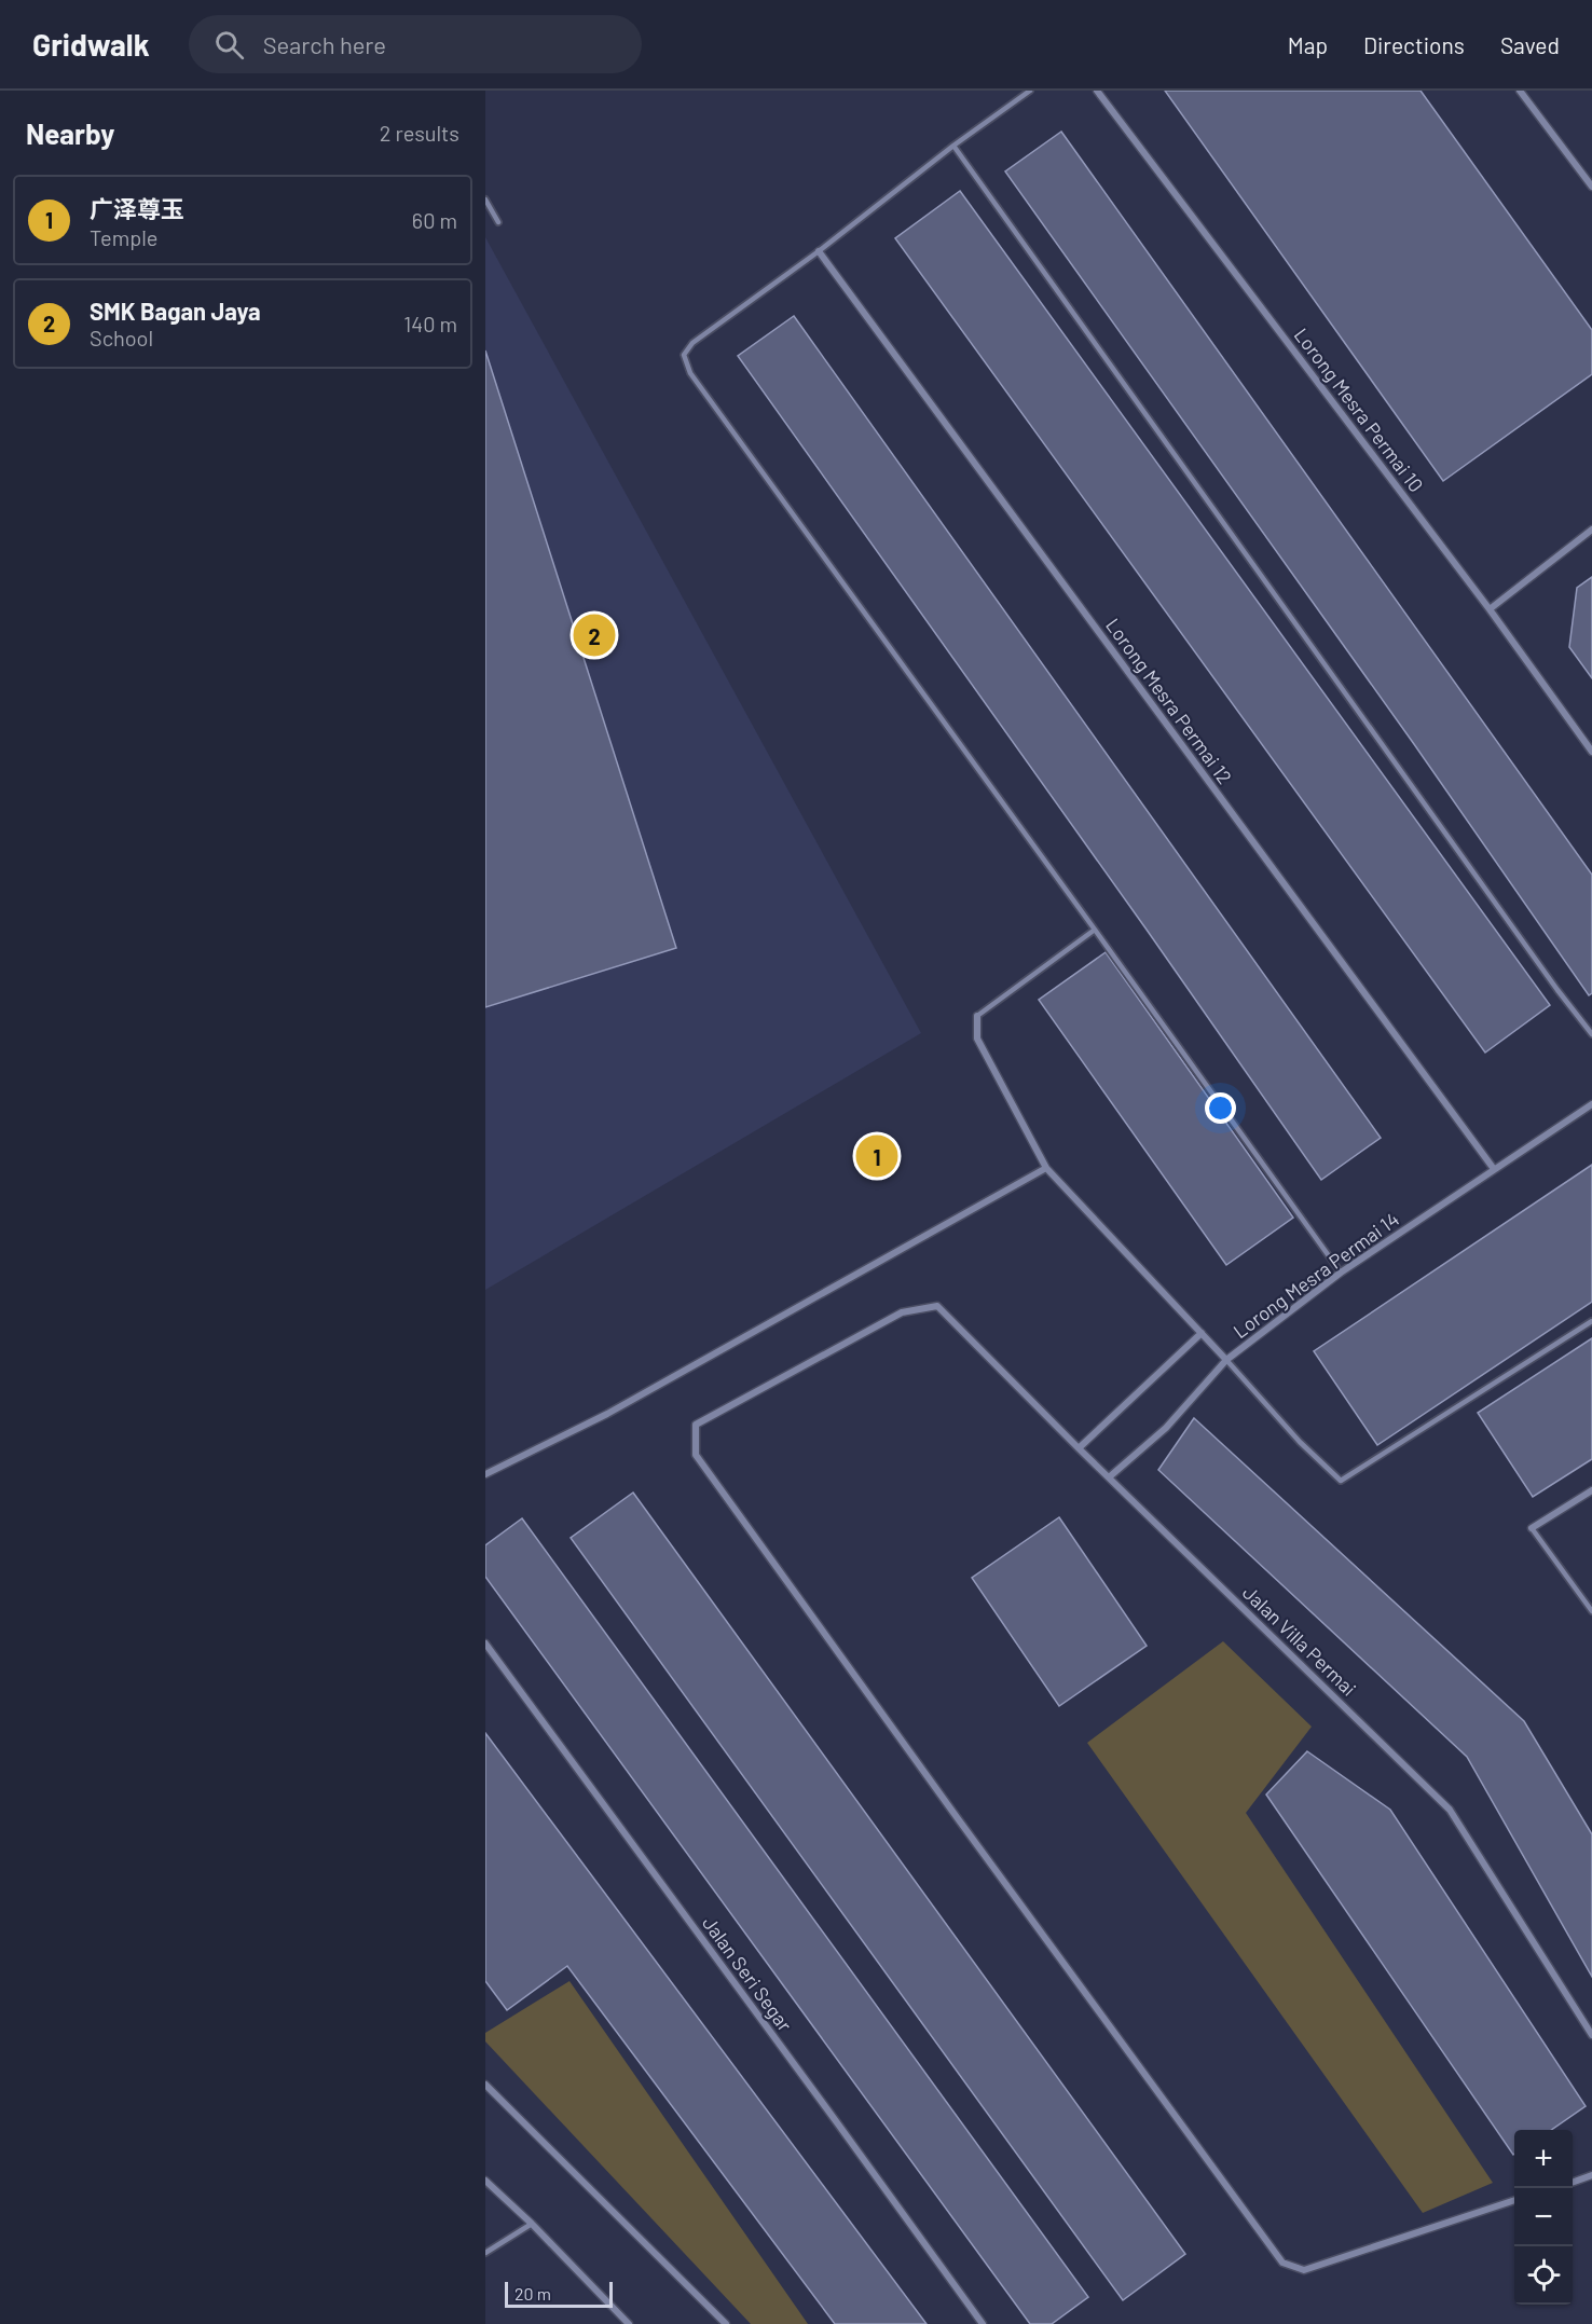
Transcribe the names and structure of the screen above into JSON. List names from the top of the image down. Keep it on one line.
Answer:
{"streets":{"street":["Lorong Mesra Permai 10","Lorong Mesra Permai 12","Lorong Mesra Permai 14","Jalan Villa Permai","Jalan Seri Segar"]},"crossings":[["Lorong Mesra Permai 12","Lorong Mesra Permai 14"]],"scale_bar":"20 m","page":{"header":"Gridwalk","search":"Search here","nav":["Map","Directions","Saved"],"heading":["Nearby","2 results"],"list":[{"mark":"1","name":"广泽尊玉","note":"Temple","value":"60 m"},{"mark":"2","name":"SMK Bagan Jaya","note":"School","value":"140 m"}],"pins":["2","1"],"map_buttons":["+","−"],"scale":"20 m"}}
